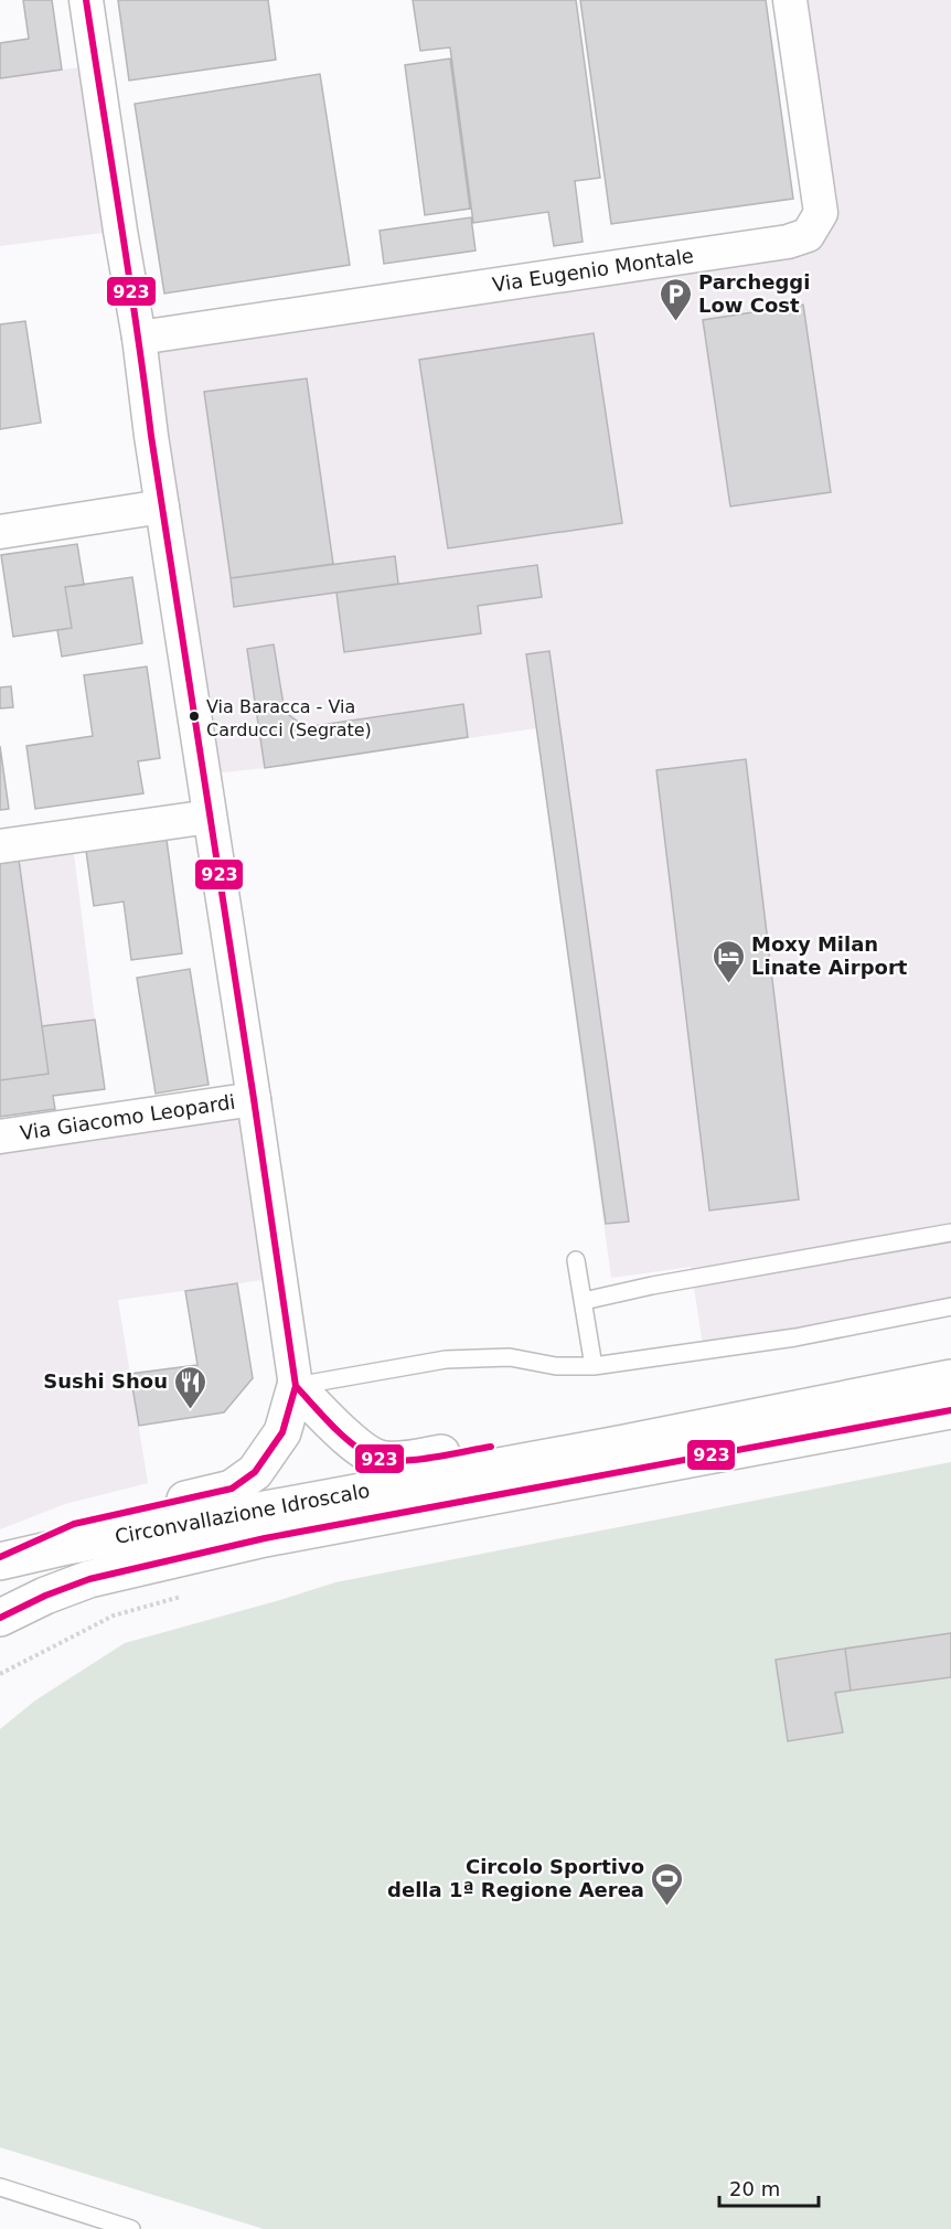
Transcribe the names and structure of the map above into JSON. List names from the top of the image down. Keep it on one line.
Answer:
{"streets":{"main road":["Circonvallazione Idroscalo"],"street":["Via Eugenio Montale","Via Giacomo Leopardi"]},"places":{"parking":["Parcheggi Low Cost"],"other":["Via Baracca - Via Carducci (Segrate)"],"hotel":["Moxy Milan Linate Airport"],"restaurant":["Sushi Shou"],"sports":["Circolo Sportivo della 1ª Regione Aerea"]},"lines":["transit line 923"],"scale_bar":"20 m"}
